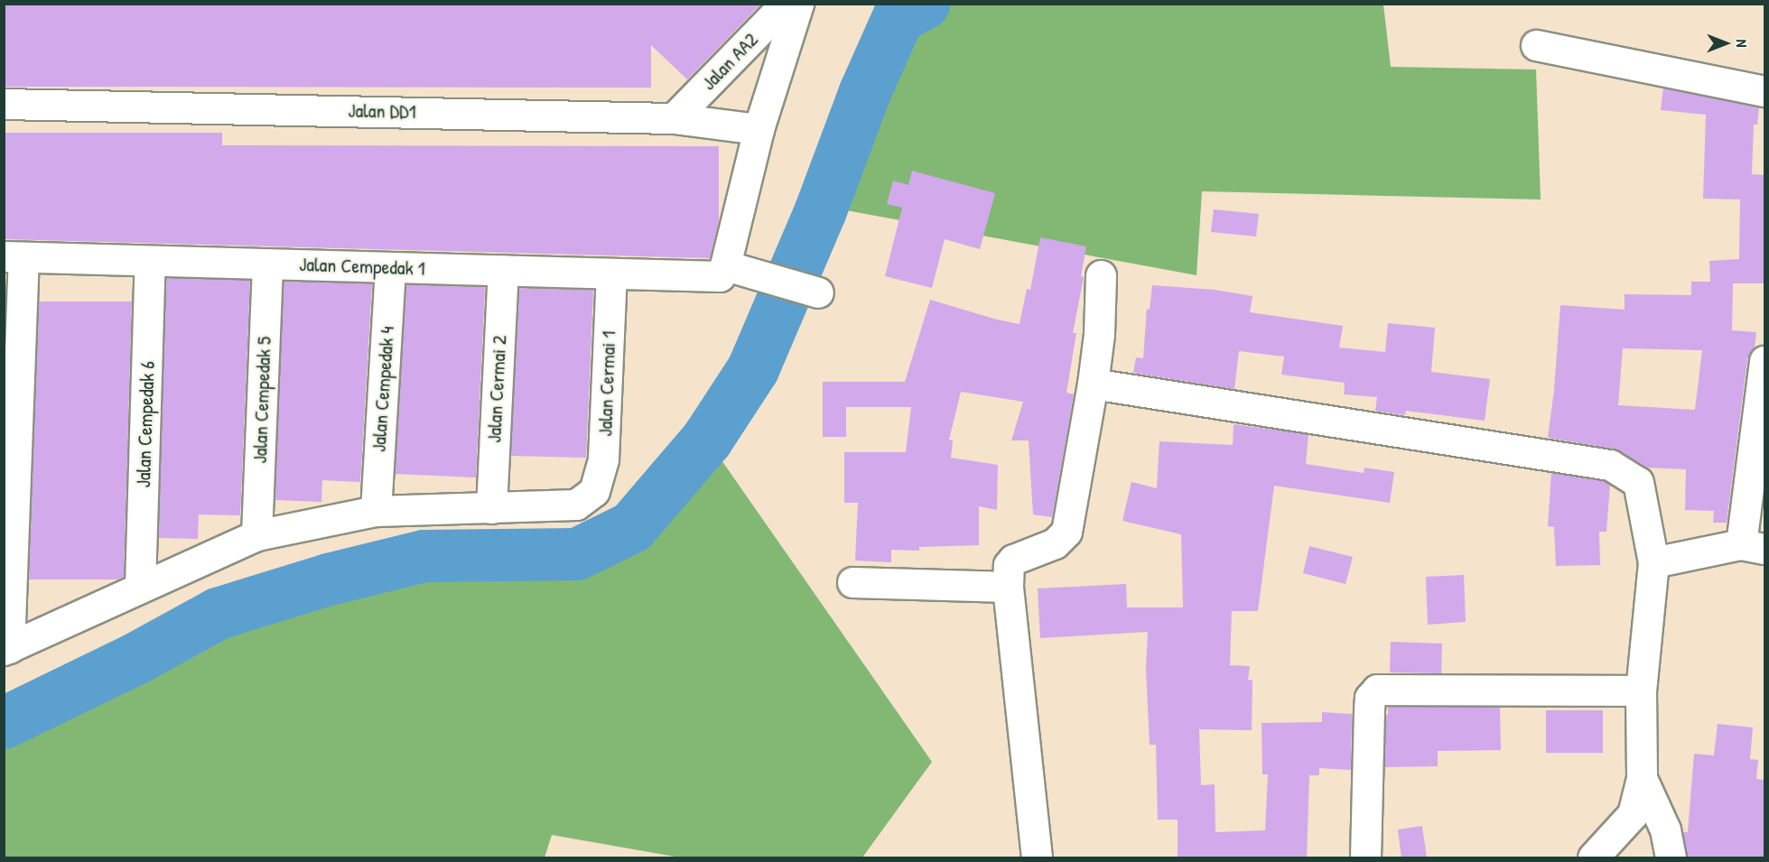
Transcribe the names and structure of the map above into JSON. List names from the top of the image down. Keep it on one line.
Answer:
{"streets":{"street":["Jalan AA2","Jalan DD1","Jalan Cempedak 1","Jalan Cermai 1","Jalan Cempedak 4","Jalan Cermai 2","Jalan Cempedak 5","Jalan Cempedak 6"]},"crossings":[["Jalan AA2","Jalan DD1"],["Jalan Cempedak 1","Jalan Cermai 1"],["Jalan Cempedak 1","Jalan Cempedak 4"],["Jalan Cempedak 1","Jalan Cermai 2"],["Jalan Cempedak 1","Jalan Cempedak 5"],["Jalan Cempedak 1","Jalan Cempedak 6"],["Jalan Cermai 1","Jalan Cermai 2"]],"north":"right"}
